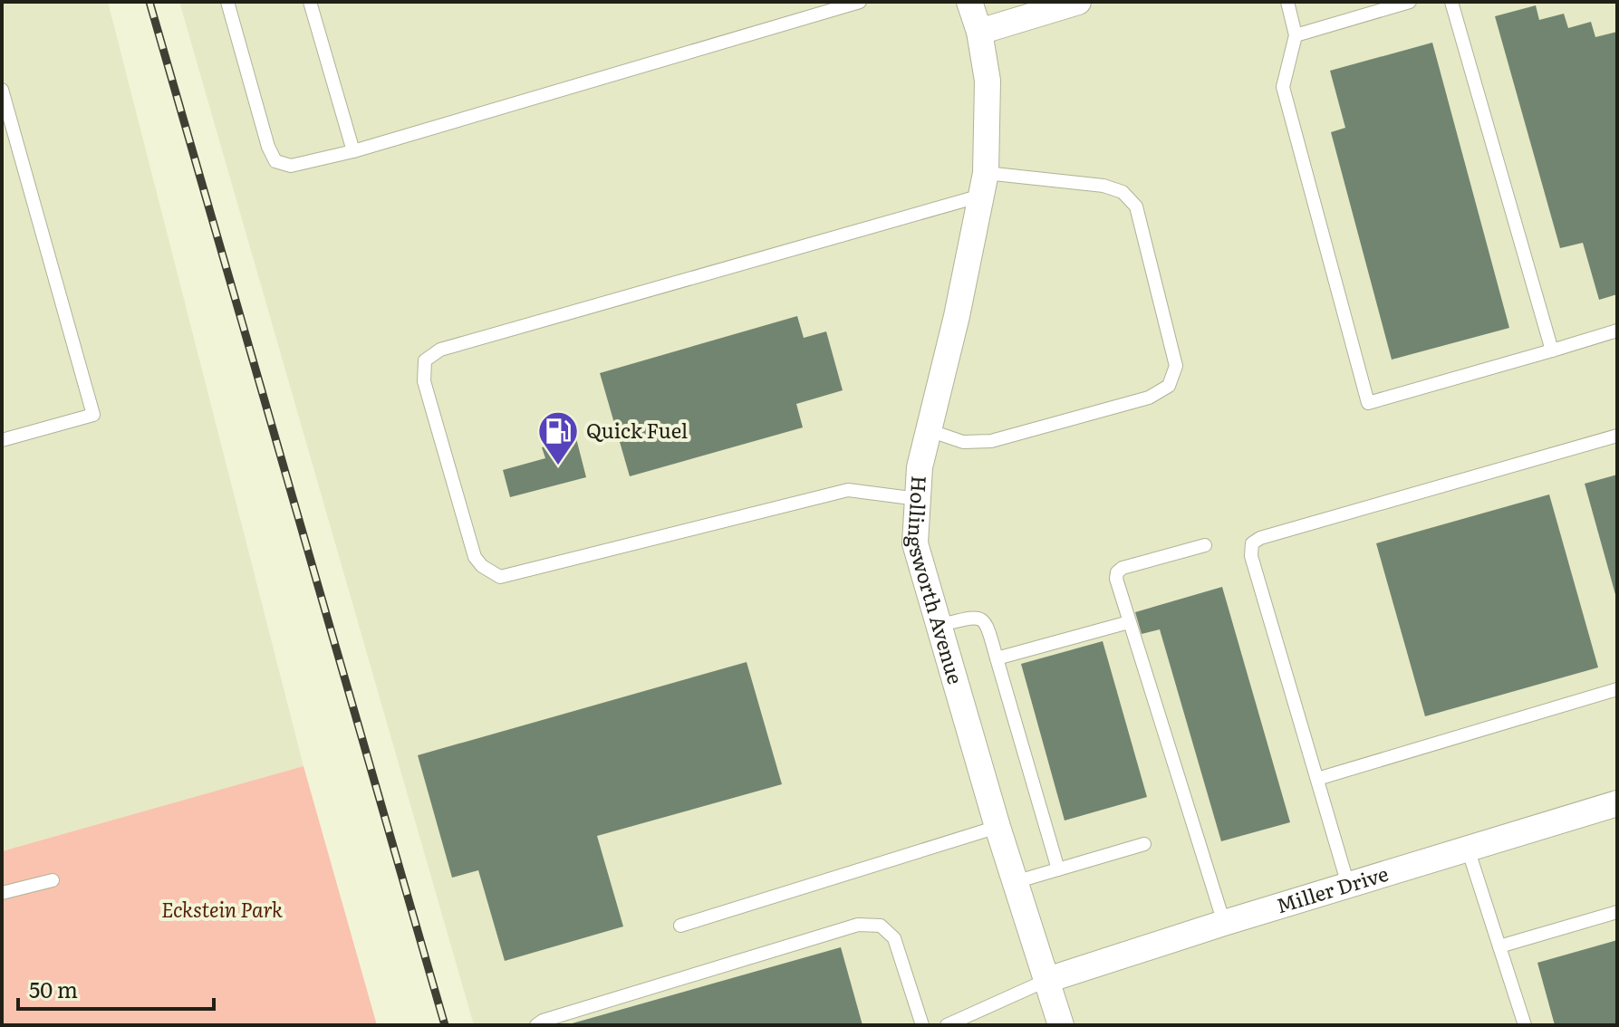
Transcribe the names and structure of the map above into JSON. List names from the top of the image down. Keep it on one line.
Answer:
{"streets":{"street":["Hollingsworth Avenue","Miller Drive"]},"crossings":[["Hollingsworth Avenue","Miller Drive"]],"parks":["Eckstein Park"],"places":{"fuel station":["Quick Fuel"]},"scale_bar":"50 m"}
